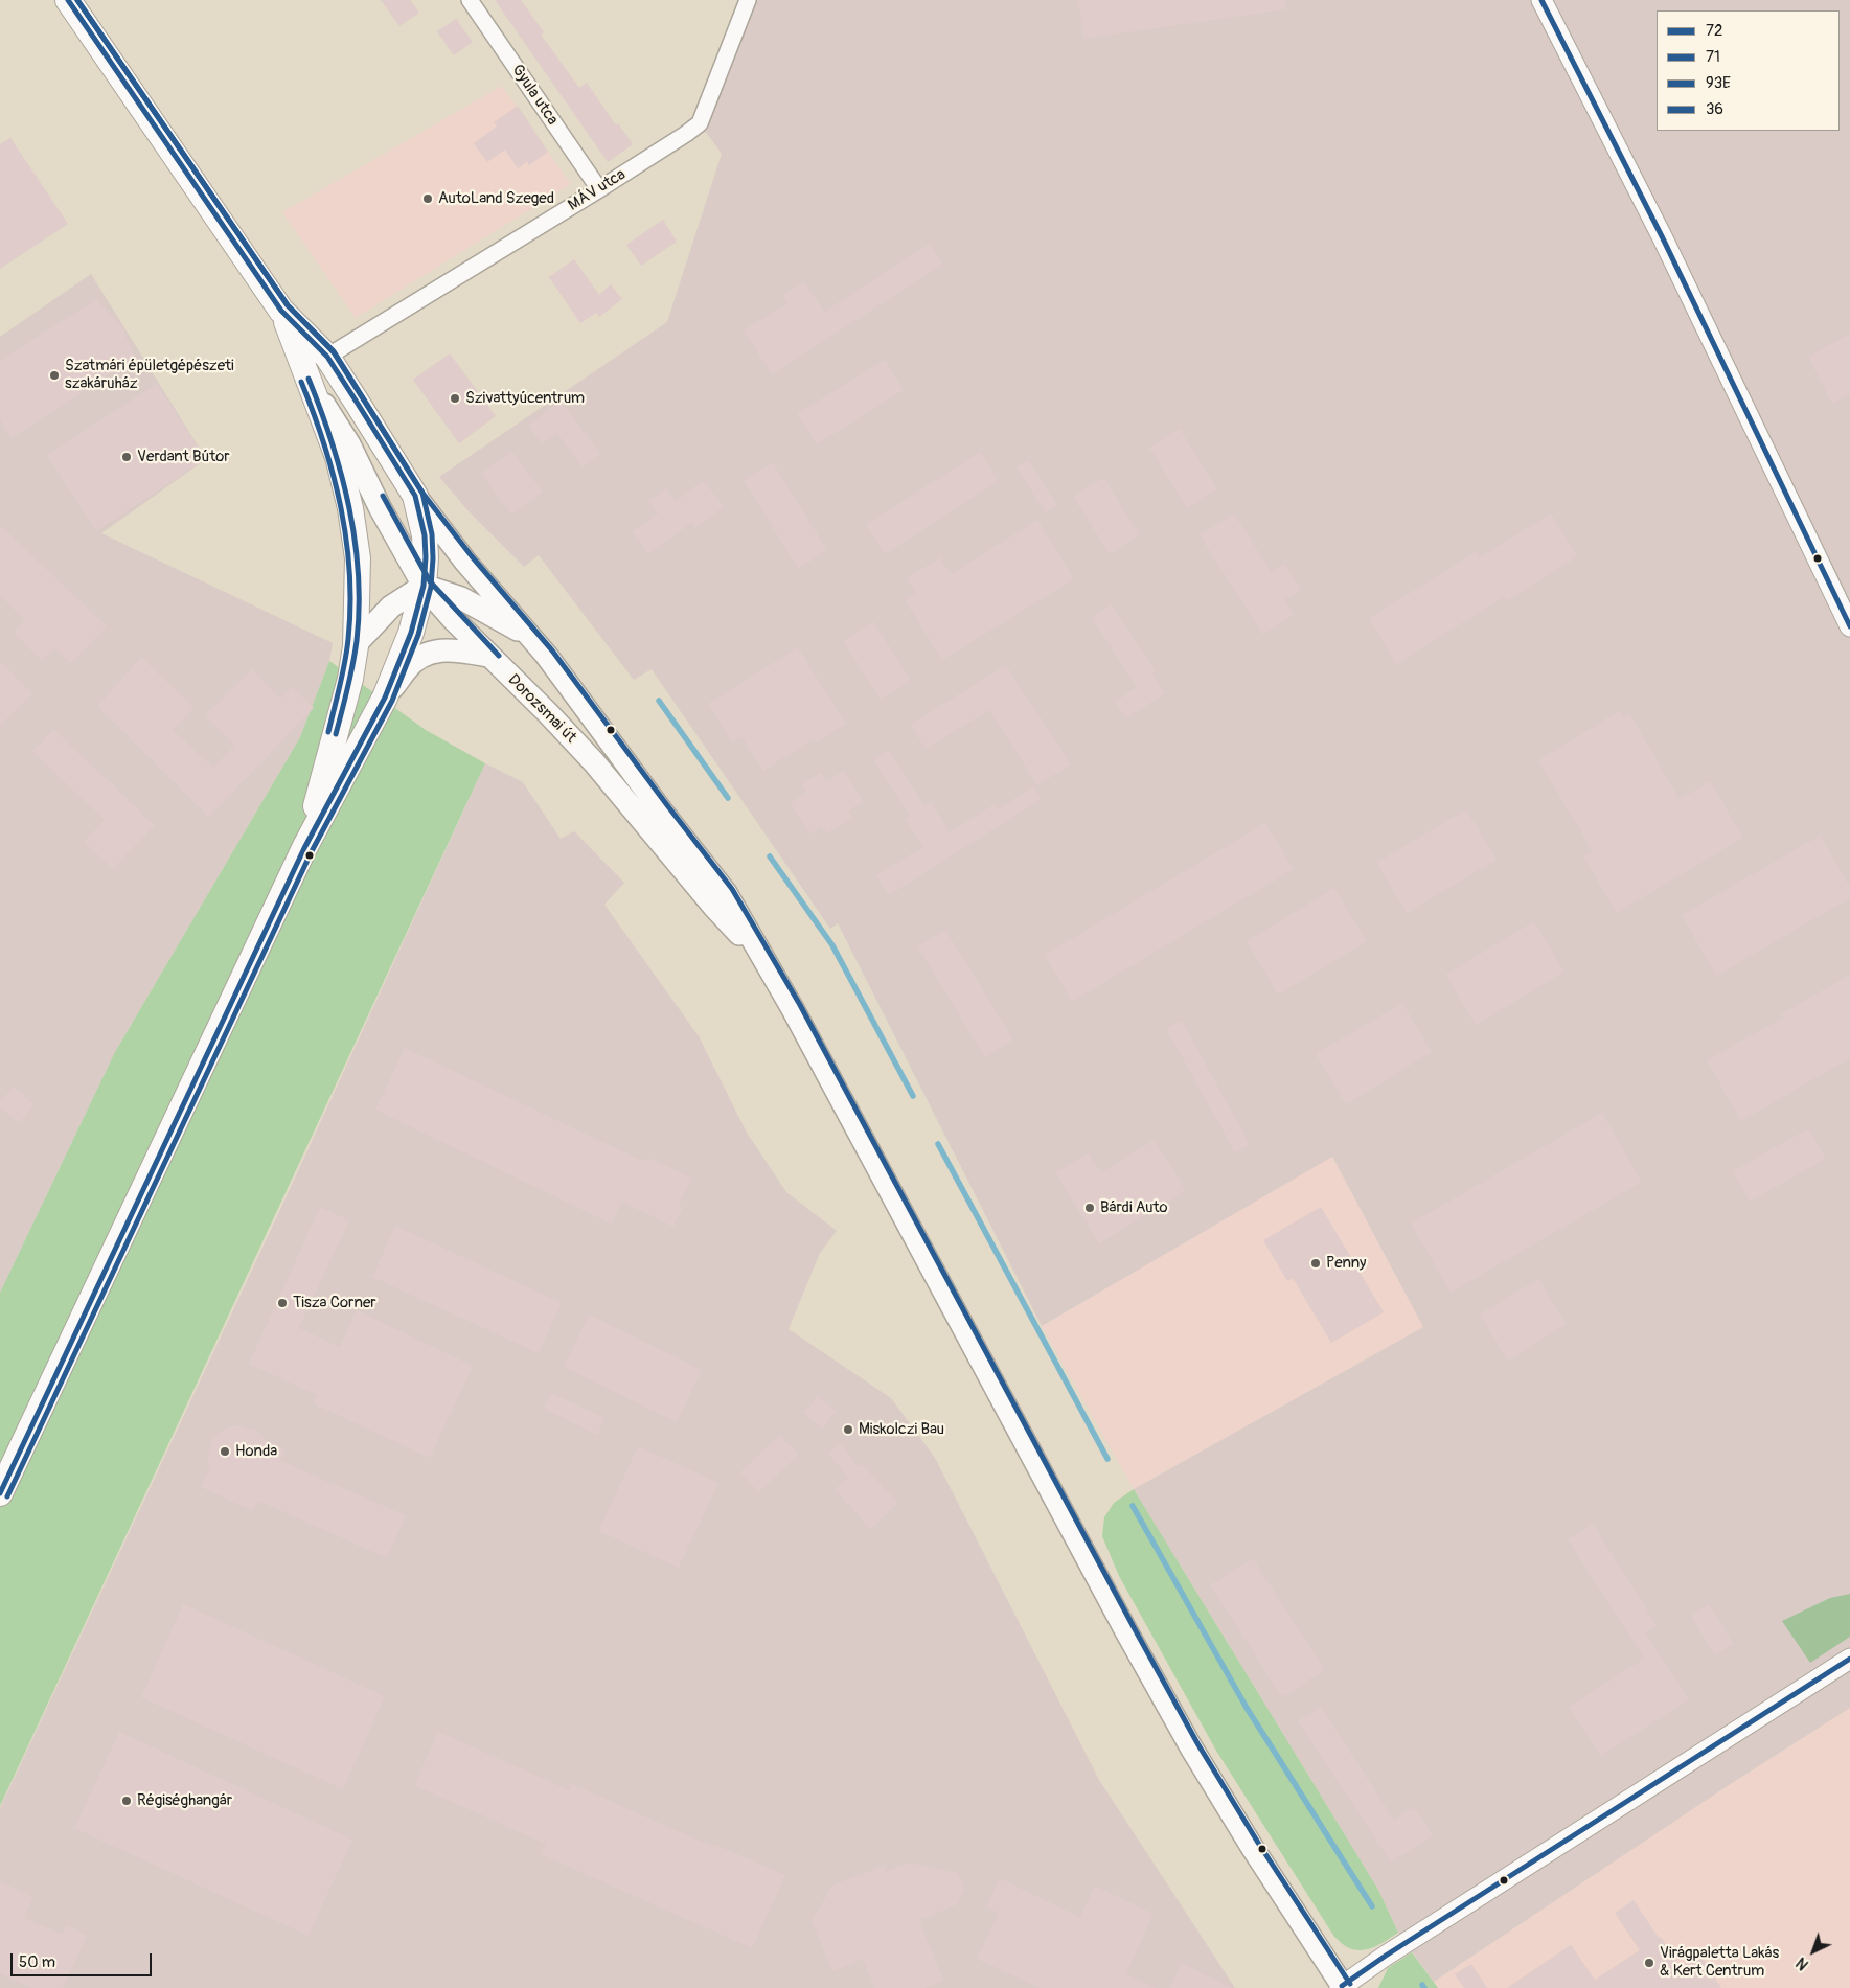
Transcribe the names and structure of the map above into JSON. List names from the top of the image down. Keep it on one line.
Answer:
{"streets":{"main road":["Dorozsmai út"],"street":["Gyula utca","MÁV utca"]},"crossings":[["Gyula utca","MÁV utca"],["MÁV utca","Dorozsmai út"]],"places":["AutoLand Szeged","Szatmári épületgépészeti szakáruház","Szivattyúcentrum","Verdant Bútor","Bárdi Auto","Penny","Tisza Corner","Miskolczi Bau","Honda","Régiséghangár","Virágpaletta Lakás & Kert Centrum"],"lines":["transit line 72","transit line 71","transit line 93E","transit line 36"],"legend":["72","71","93E","36"],"scale_bar":"50 m","north":"bottom left"}
